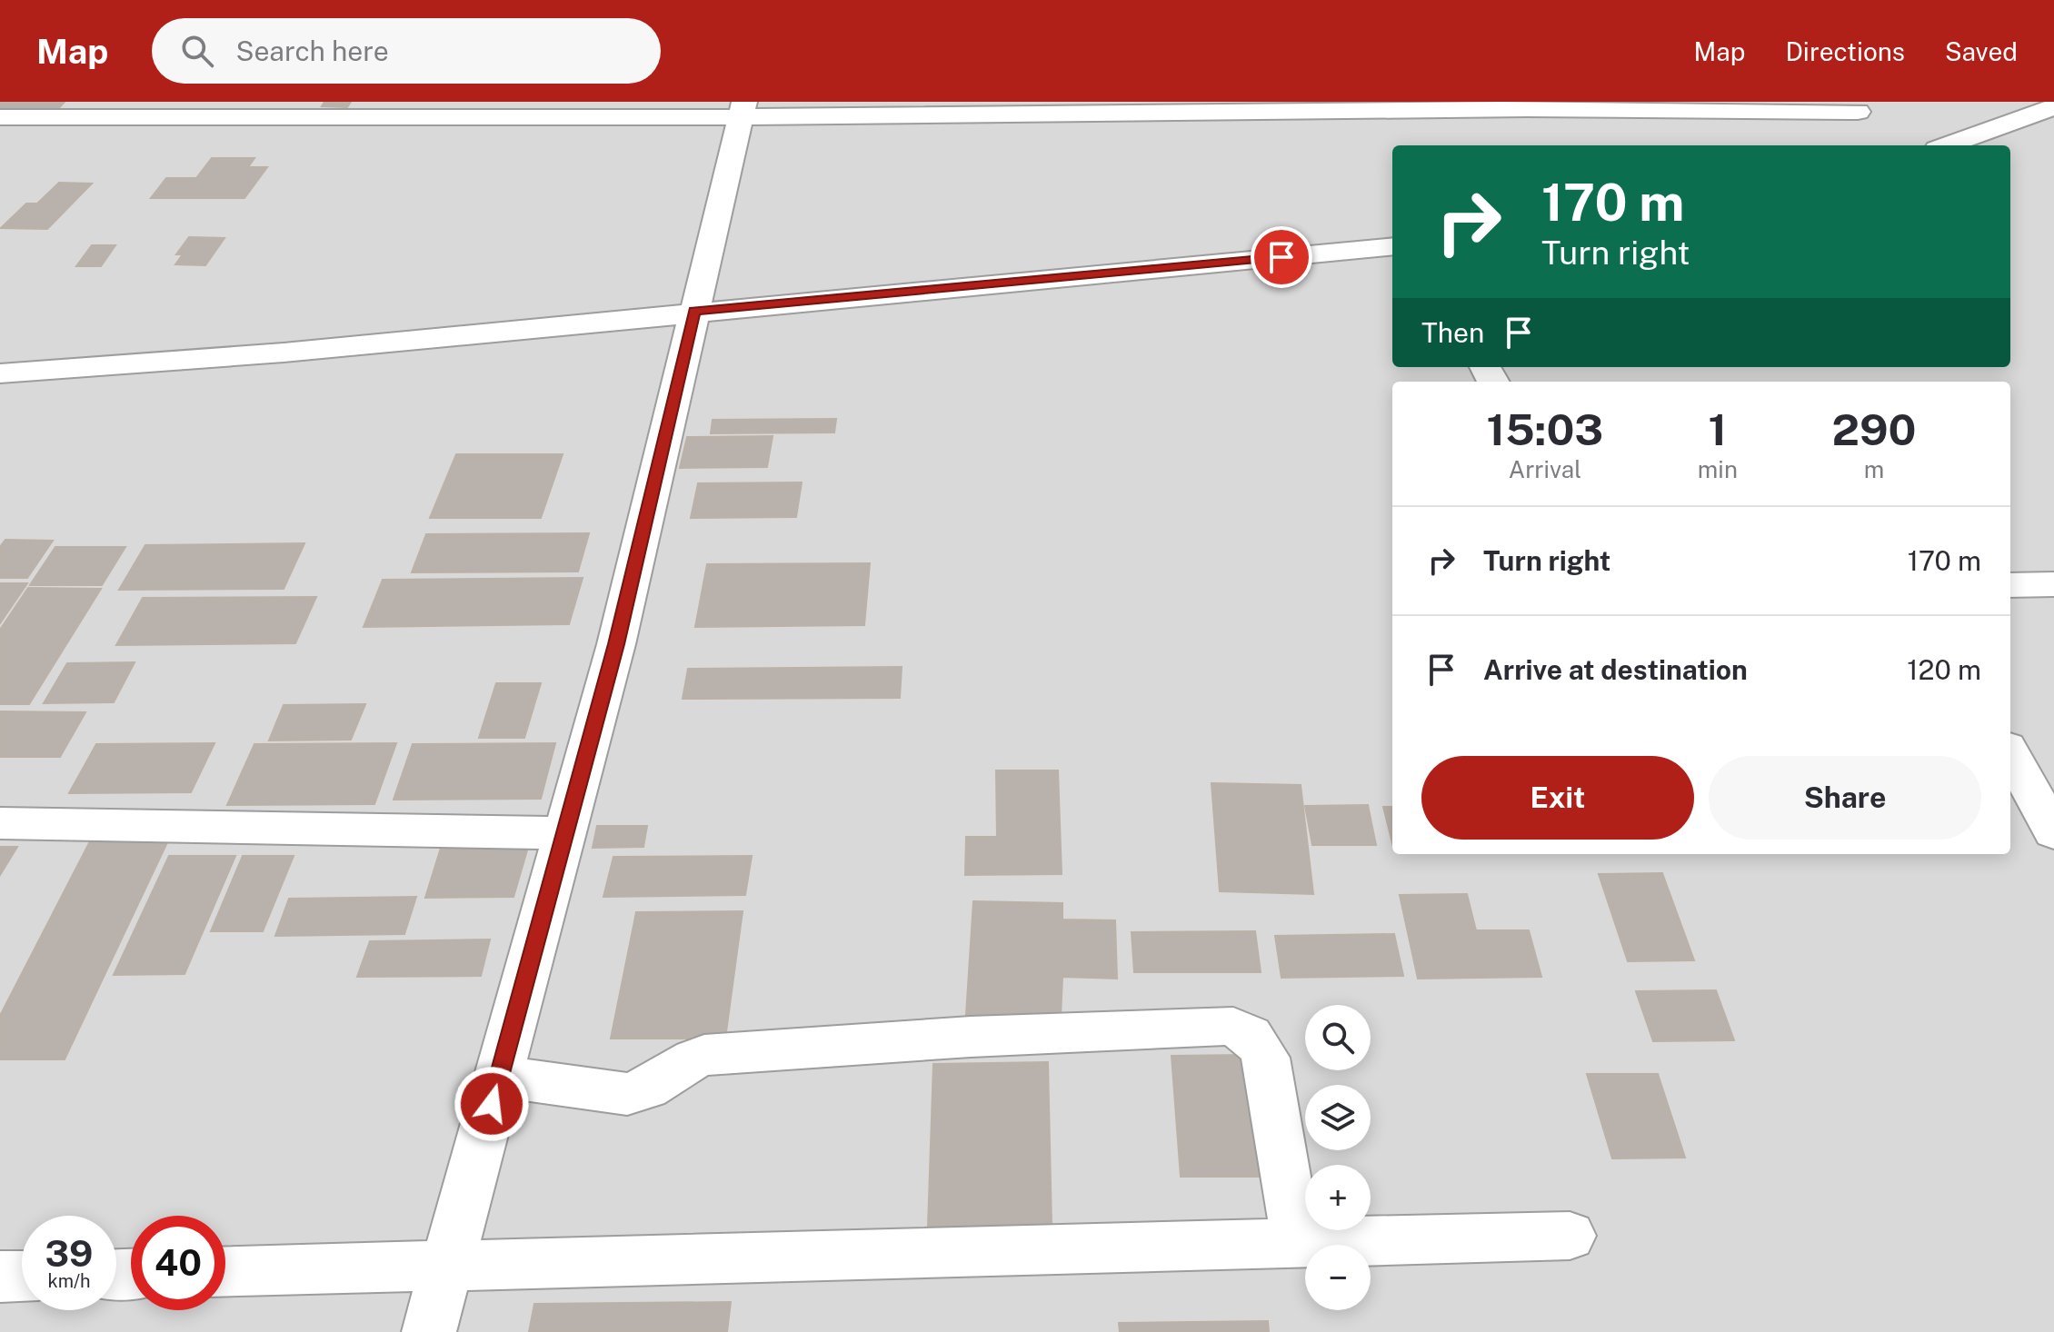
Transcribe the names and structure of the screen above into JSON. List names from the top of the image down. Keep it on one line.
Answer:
{"page":{"header":"Map","search":"Search here","nav":["Map","Directions","Saved"],"turn":["170 m","Turn right"],"then":"Then","eta":["15:03","Arrival","1","min","290","m"],"list":[{"name":"Turn right","value":"170 m"},{"name":"Arrive at destination","value":"120 m"}],"buttons":["Exit","Share"],"map_buttons":["+","−"],"speed":"39 km/h","limit":"40"}}
